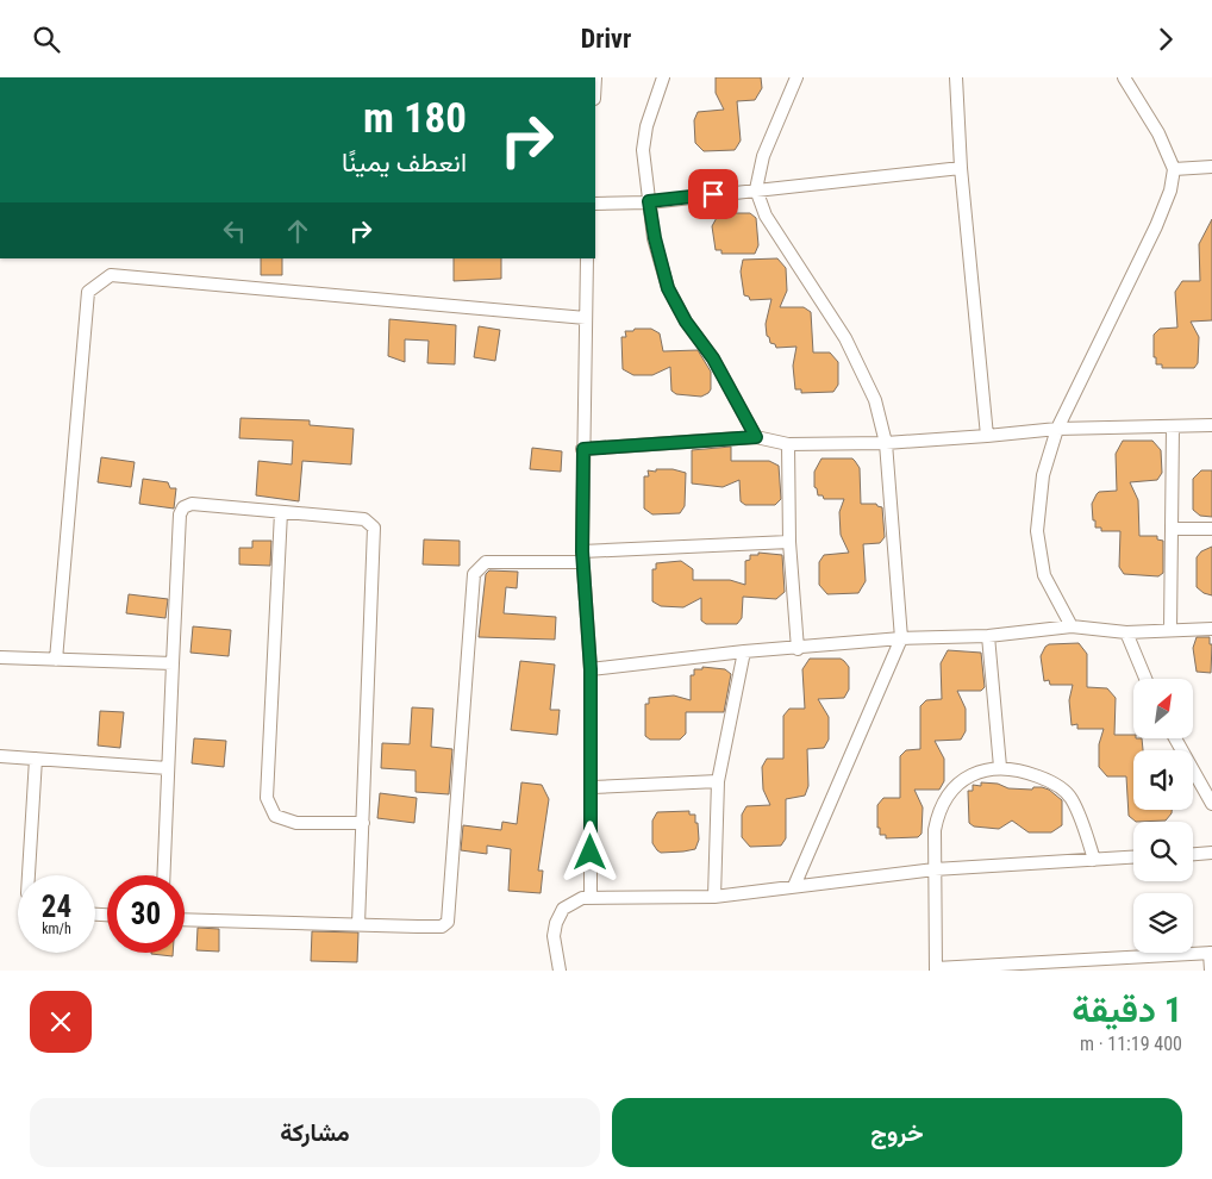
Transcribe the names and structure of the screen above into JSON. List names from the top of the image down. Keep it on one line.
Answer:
{"north":"top right","page":{"header":"Drivr","turn":["180 m","انعطف يمينًا"],"speed":"24 km/h","limit":"30","heading":["1 دقيقة","400 m · 11:19"],"buttons":["خروج","مشاركة"]}}
